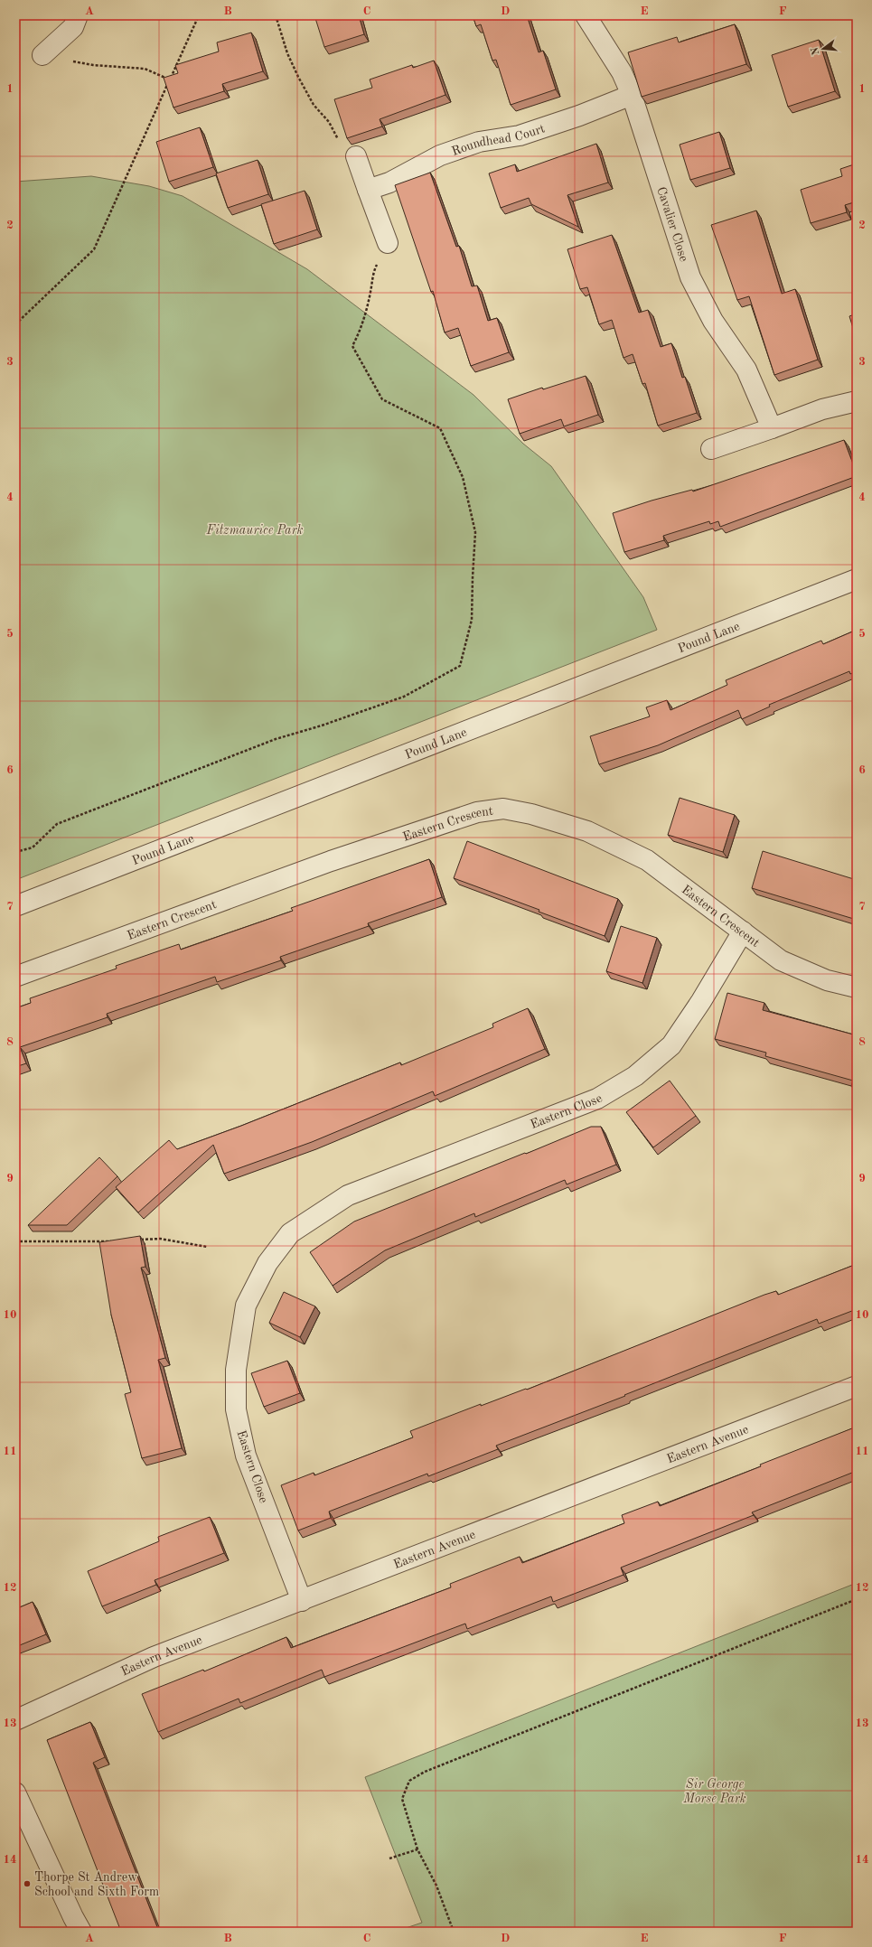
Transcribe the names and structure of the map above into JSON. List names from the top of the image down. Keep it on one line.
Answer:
{"streets":{"street":["Roundhead Court","Cavalier Close","Pound Lane","Eastern Crescent","Eastern Close","Eastern Avenue"]},"crossings":[["Roundhead Court","Cavalier Close"],["Eastern Crescent","Eastern Close"],["Eastern Close","Eastern Avenue"]],"parks":["Fitzmaurice Park","Sir George Morse Park"],"places":["Thorpe St Andrew School and Sixth Form"],"north":"left","grid":{"columns":["A","B","C","D","E","F"],"rows":["1","2","3","4","5","6","7","8","9","10","11","12","13","14"]}}
